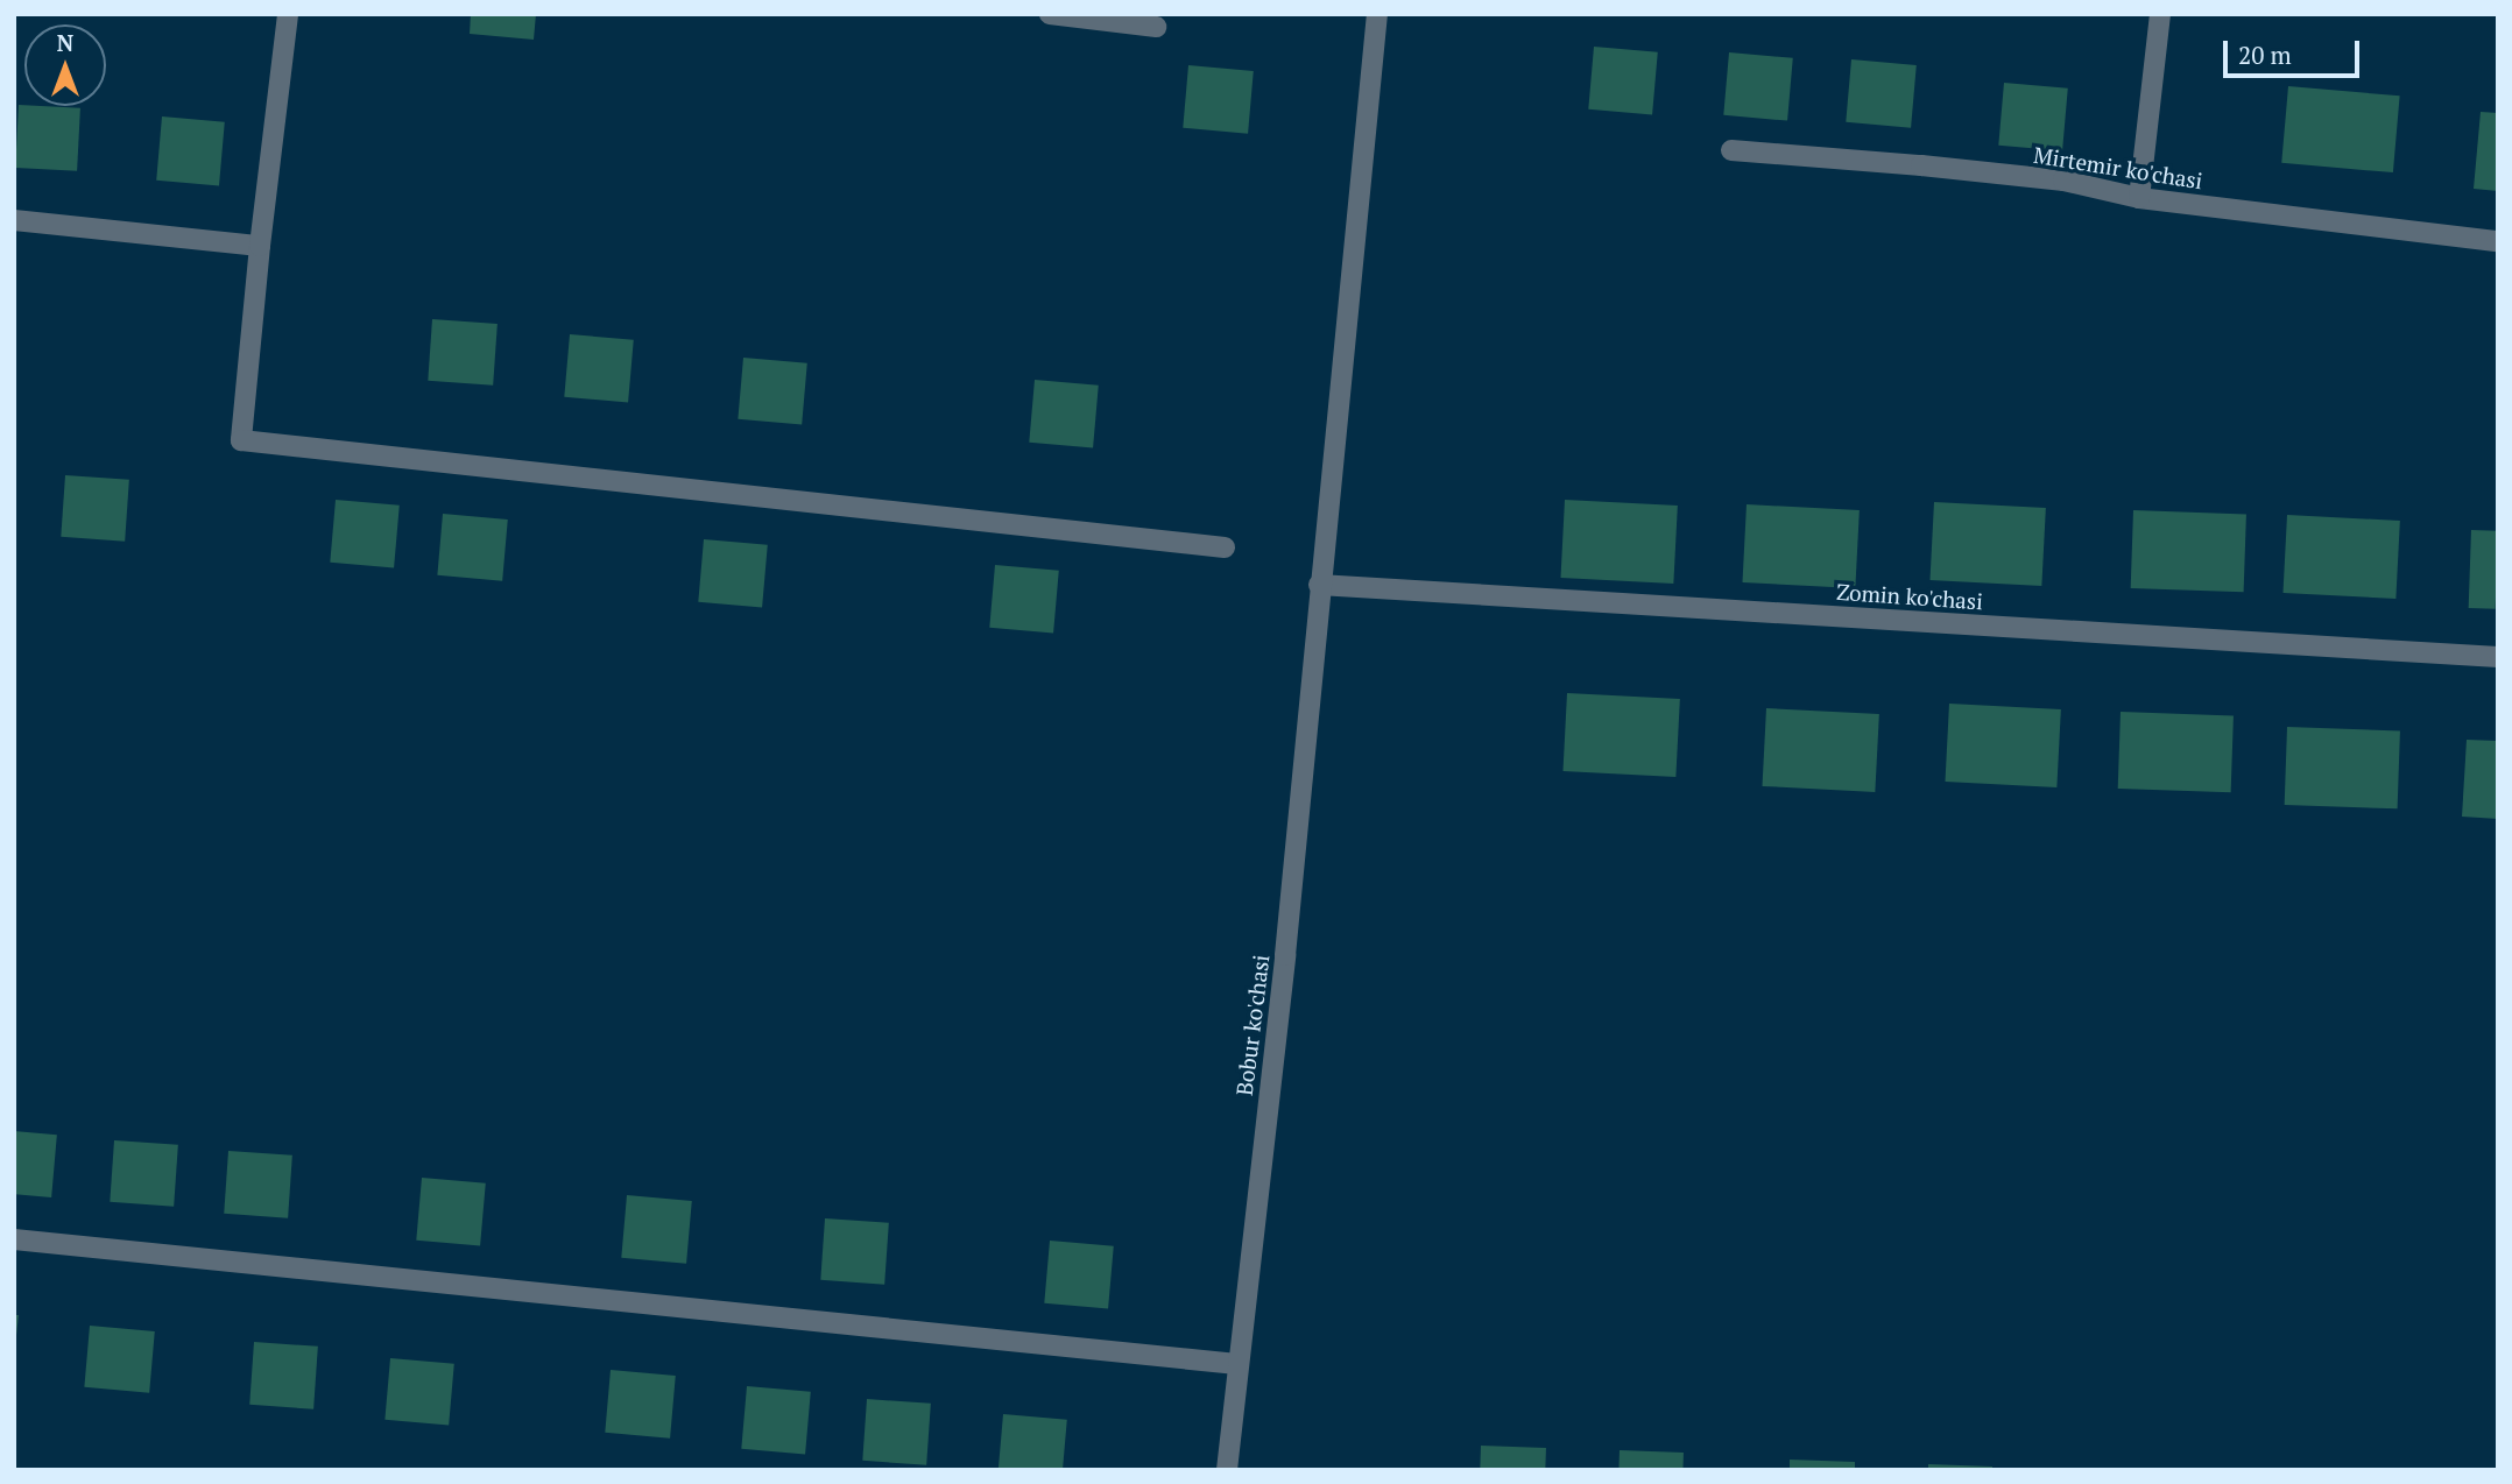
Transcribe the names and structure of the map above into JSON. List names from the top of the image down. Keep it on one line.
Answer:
{"streets":{"street":["Mirtemir ko'chasi","Zomin ko'chasi","Bobur ko'chasi"]},"crossings":[["Zomin ko'chasi","Bobur ko'chasi"]],"scale_bar":"20 m","north":"top"}
